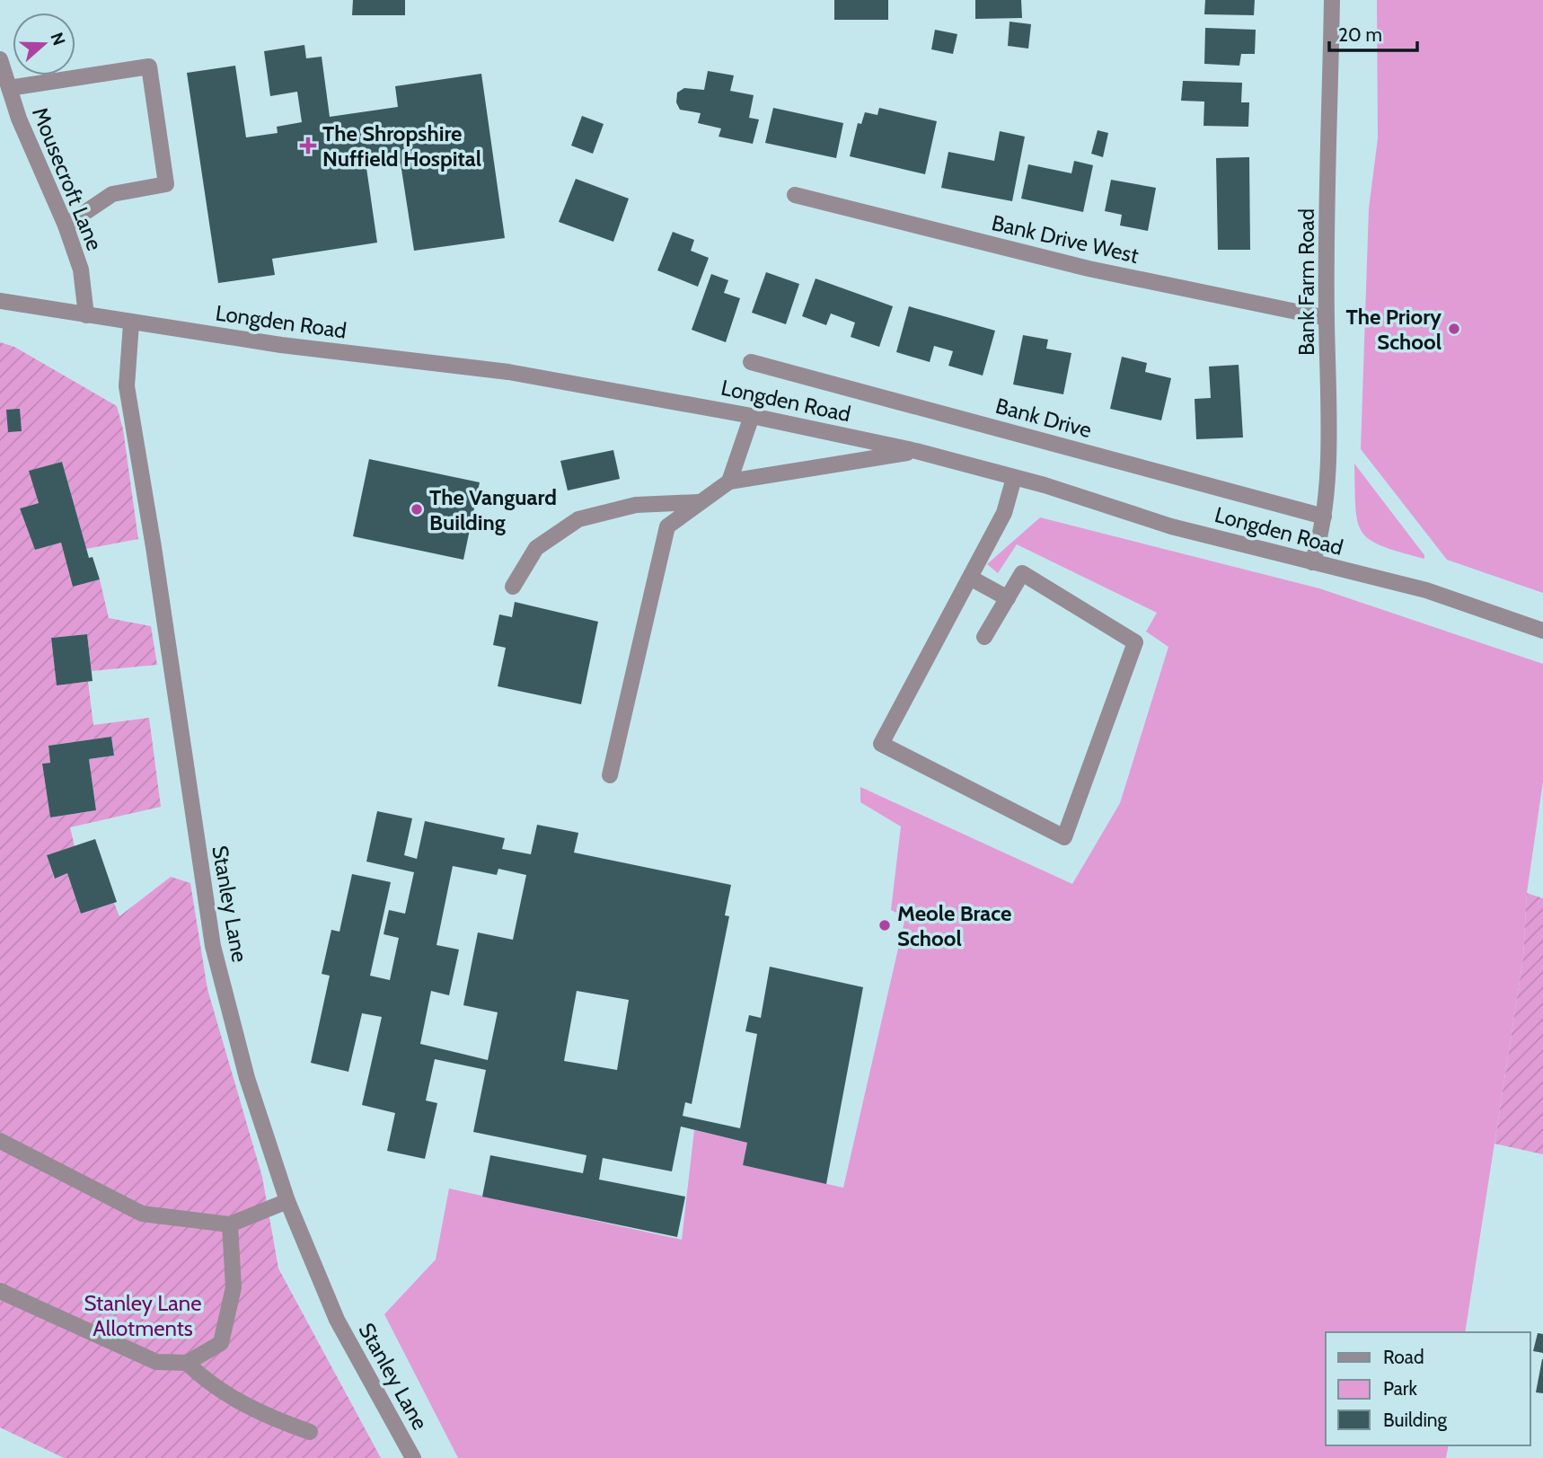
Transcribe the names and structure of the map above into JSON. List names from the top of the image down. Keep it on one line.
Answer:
{"streets":{"street":["Mousecroft Lane","Bank Drive West","Bank Farm Road","Longden Road","Bank Drive","Stanley Lane"]},"crossings":[["Mousecroft Lane","Longden Road"],["Bank Drive West","Bank Farm Road"],["Bank Farm Road","Longden Road"],["Bank Farm Road","Bank Drive"],["Longden Road","Stanley Lane"]],"parks":["Stanley Lane Allotments"],"places":{"health":["The Shropshire Nuffield Hospital"],"other":["The Priory School","The Vanguard Building","Meole Brace School"]},"legend":["Road","Park","Building"],"scale_bar":"20 m","north":"right"}
